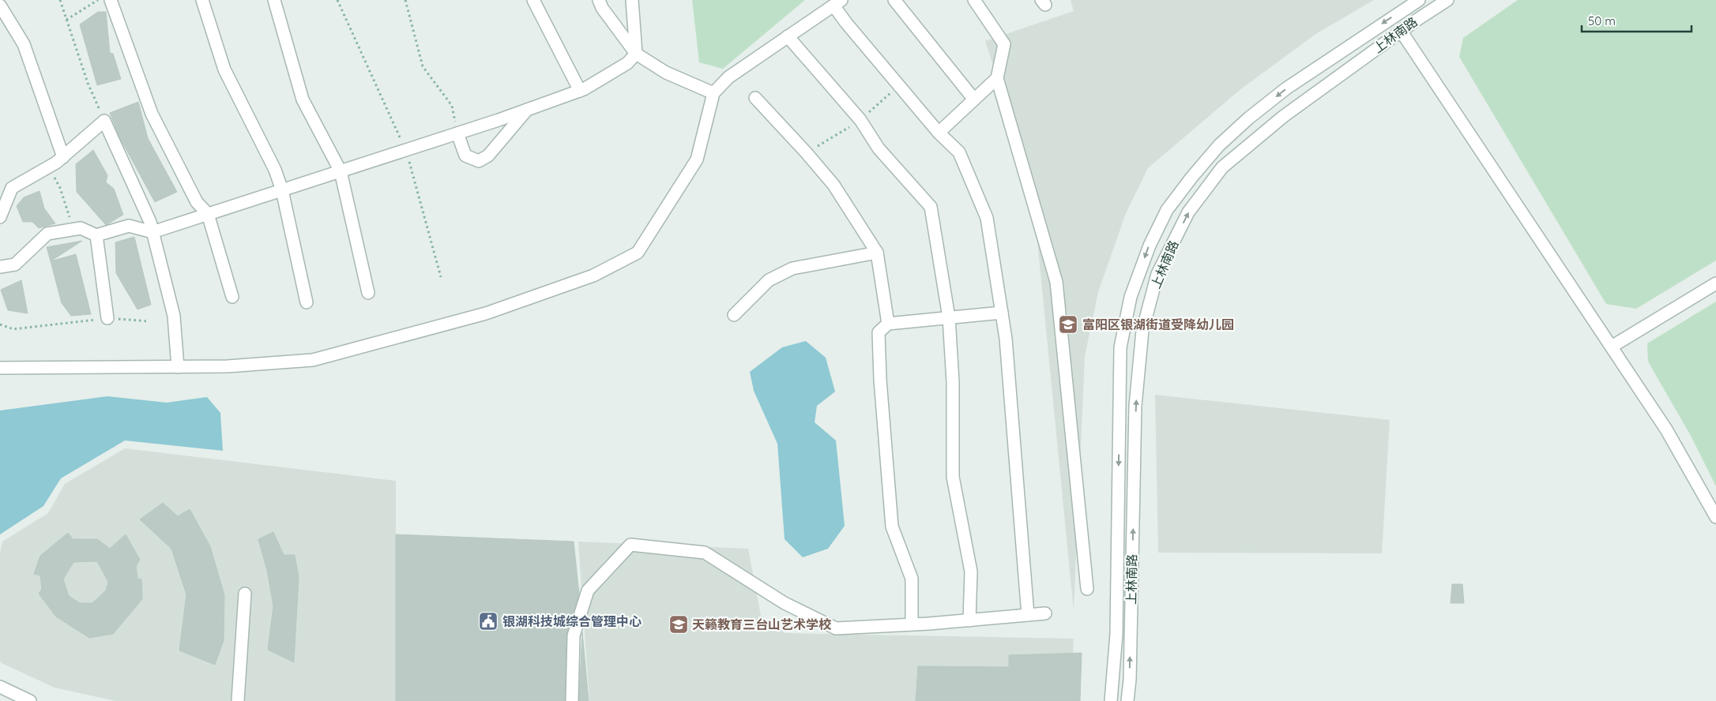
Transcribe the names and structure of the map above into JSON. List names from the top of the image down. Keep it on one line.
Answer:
{"streets":{"street":["上林南路"]},"places":{"school or university":["富阳区银湖街道受降幼儿园","天籁教育三台山艺术学校"],"public building":["银湖科技城综合管理中心"]},"scale_bar":"50 m"}
